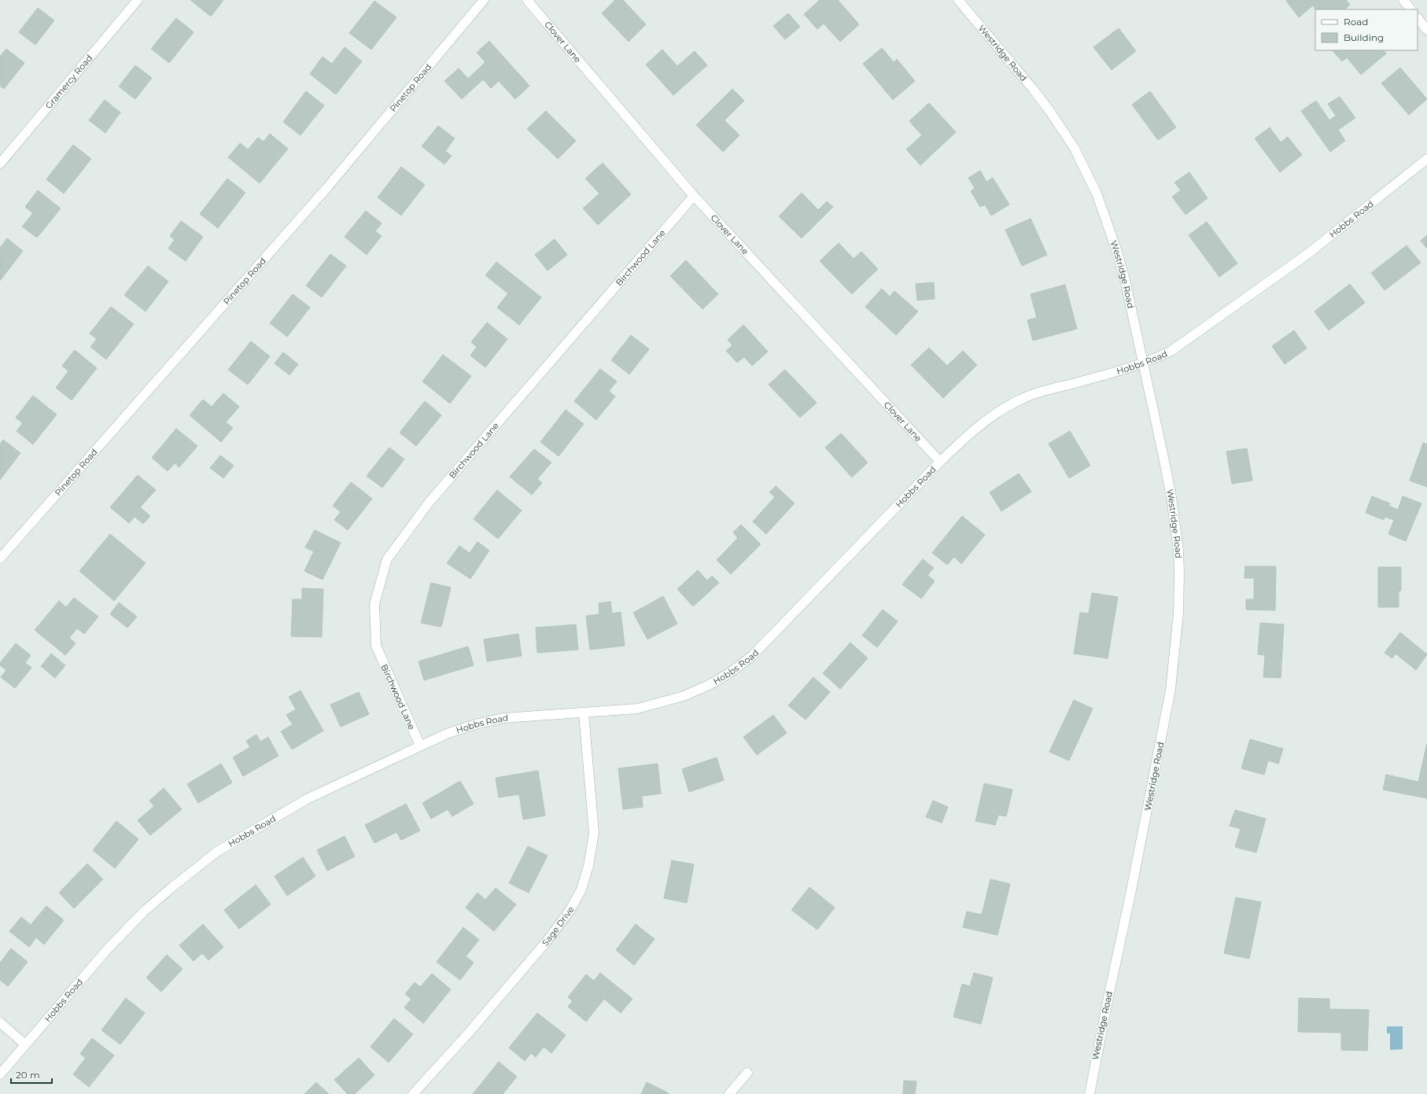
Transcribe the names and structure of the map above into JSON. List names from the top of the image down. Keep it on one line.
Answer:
{"streets":{"street":["Clover Lane","Westridge Road","Gramercy Road","Pinetop Road","Hobbs Road","Birchwood Lane","Sage Drive"]},"crossings":[["Clover Lane","Hobbs Road"],["Clover Lane","Birchwood Lane"],["Westridge Road","Hobbs Road"],["Hobbs Road","Birchwood Lane"],["Hobbs Road","Sage Drive"]],"legend":["Road","Building"],"scale_bar":"20 m"}
